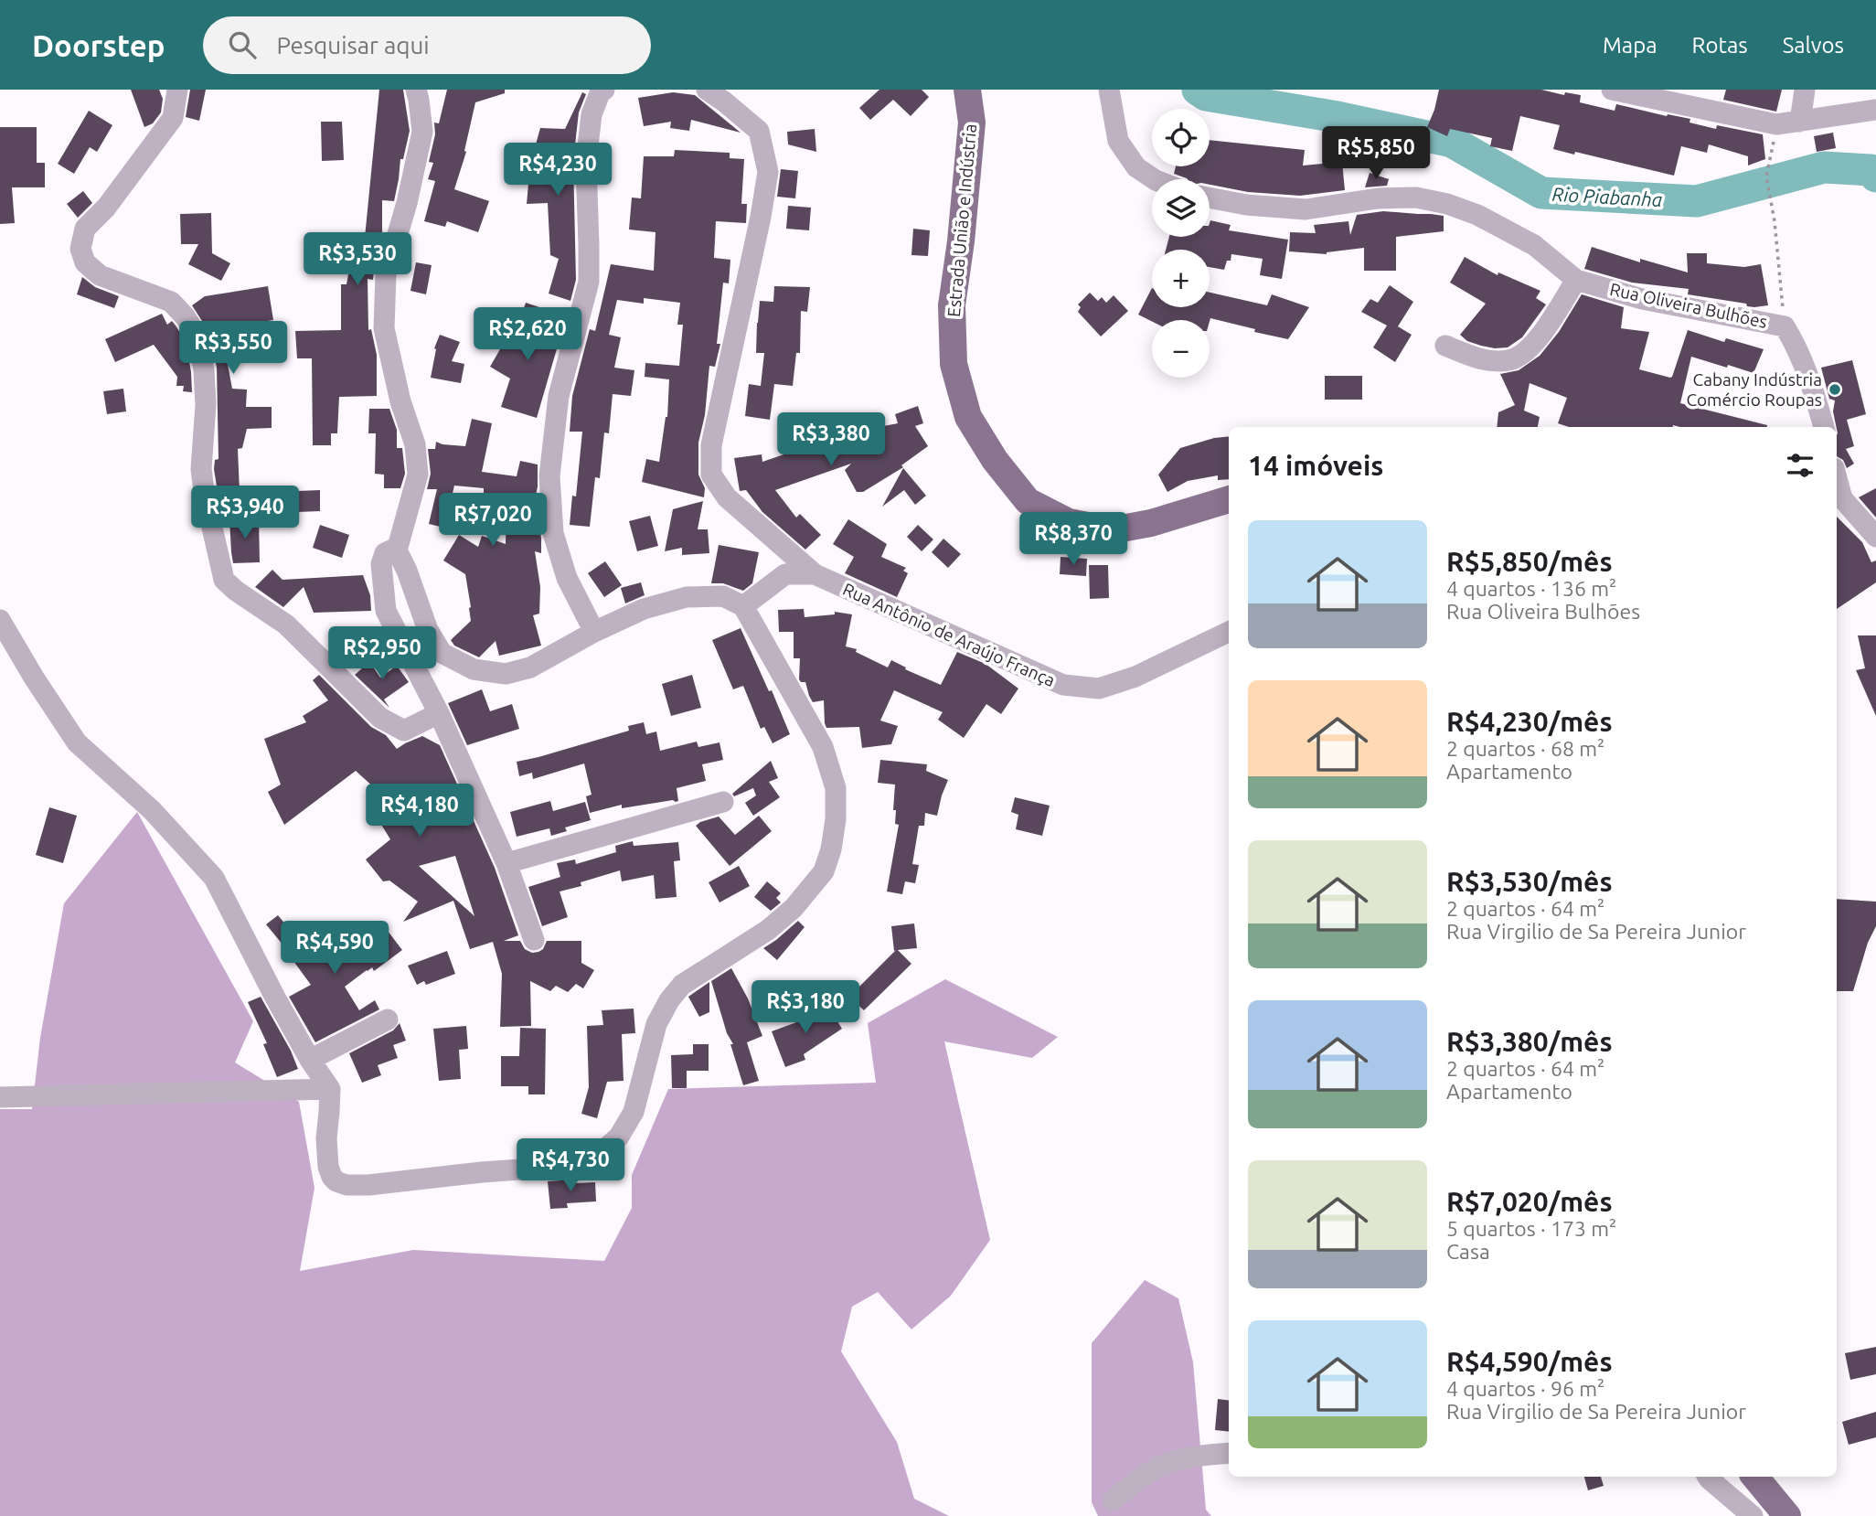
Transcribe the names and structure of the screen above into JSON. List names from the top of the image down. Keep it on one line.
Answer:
{"streets":{"main road":["Estrada União e Indústria"],"street":["Rua Oliveira Bulhões","Rua Antônio de Araújo França"]},"water":["Rio Piabanha"],"places":["Cabany Indústria Comércio Roupas"],"page":{"header":"Doorstep","search":"Pesquisar aqui","nav":["Mapa","Rotas","Salvos"],"map_buttons":["+","−"],"price":["R$5,850","R$4,230","R$3,530","R$2,620","R$3,550","R$3,380","R$3,940","R$7,020","R$8,370","R$2,950","R$4,180","R$4,590","R$3,180","R$4,730"],"heading":"14 imóveis","list":[{"name":"R$5,850/mês","note":"4 quartos · 136 m² · Rua Oliveira Bulhões"},{"name":"R$4,230/mês","note":"2 quartos · 68 m² · Apartamento"},{"name":"R$3,530/mês","note":"2 quartos · 64 m² · Rua Virgilio de Sa Pereira Junior"},{"name":"R$3,380/mês","note":"2 quartos · 64 m² · Apartamento"},{"name":"R$7,020/mês","note":"5 quartos · 173 m² · Casa"},{"name":"R$4,590/mês","note":"4 quartos · 96 m² · Rua Virgilio de Sa Pereira Junior"}]}}
